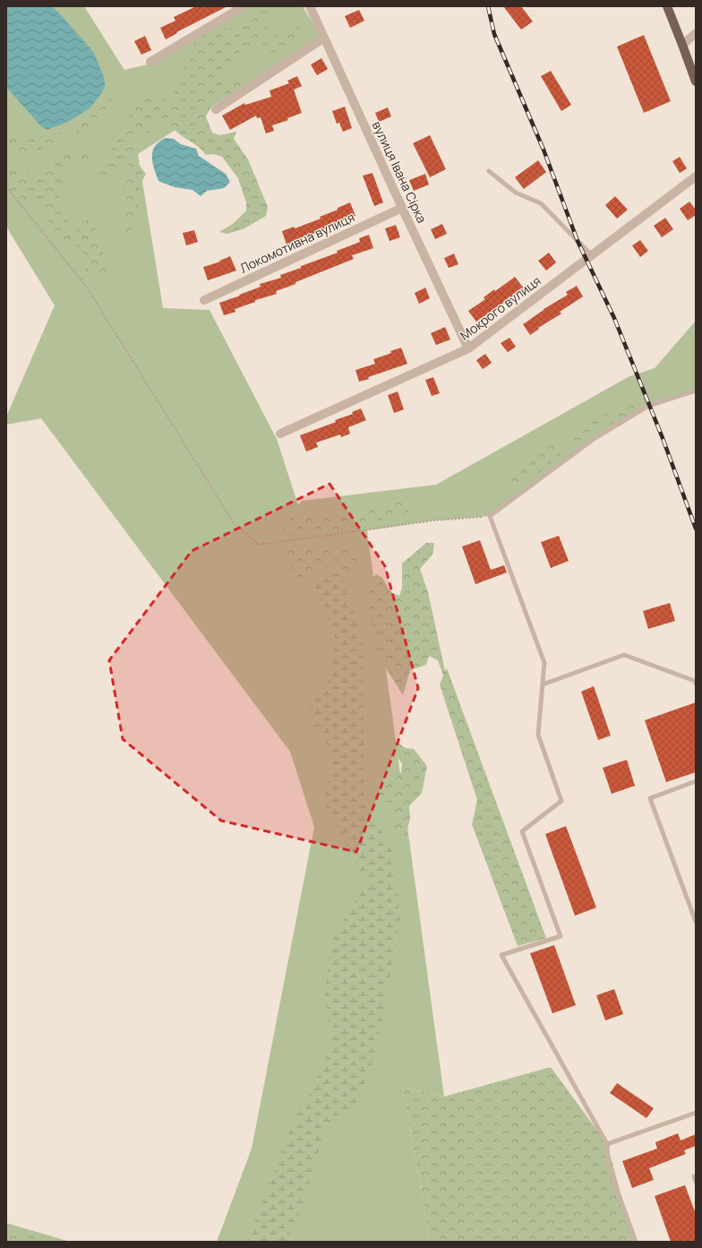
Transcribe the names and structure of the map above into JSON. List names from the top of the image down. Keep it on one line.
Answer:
{"streets":{"street":["вулиця Івана Сірка","Локомотивна вулиця","Мокрого вулиця"]},"crossings":[["вулиця Івана Сірка","Локомотивна вулиця"],["вулиця Івана Сірка","Мокрого вулиця"]]}
